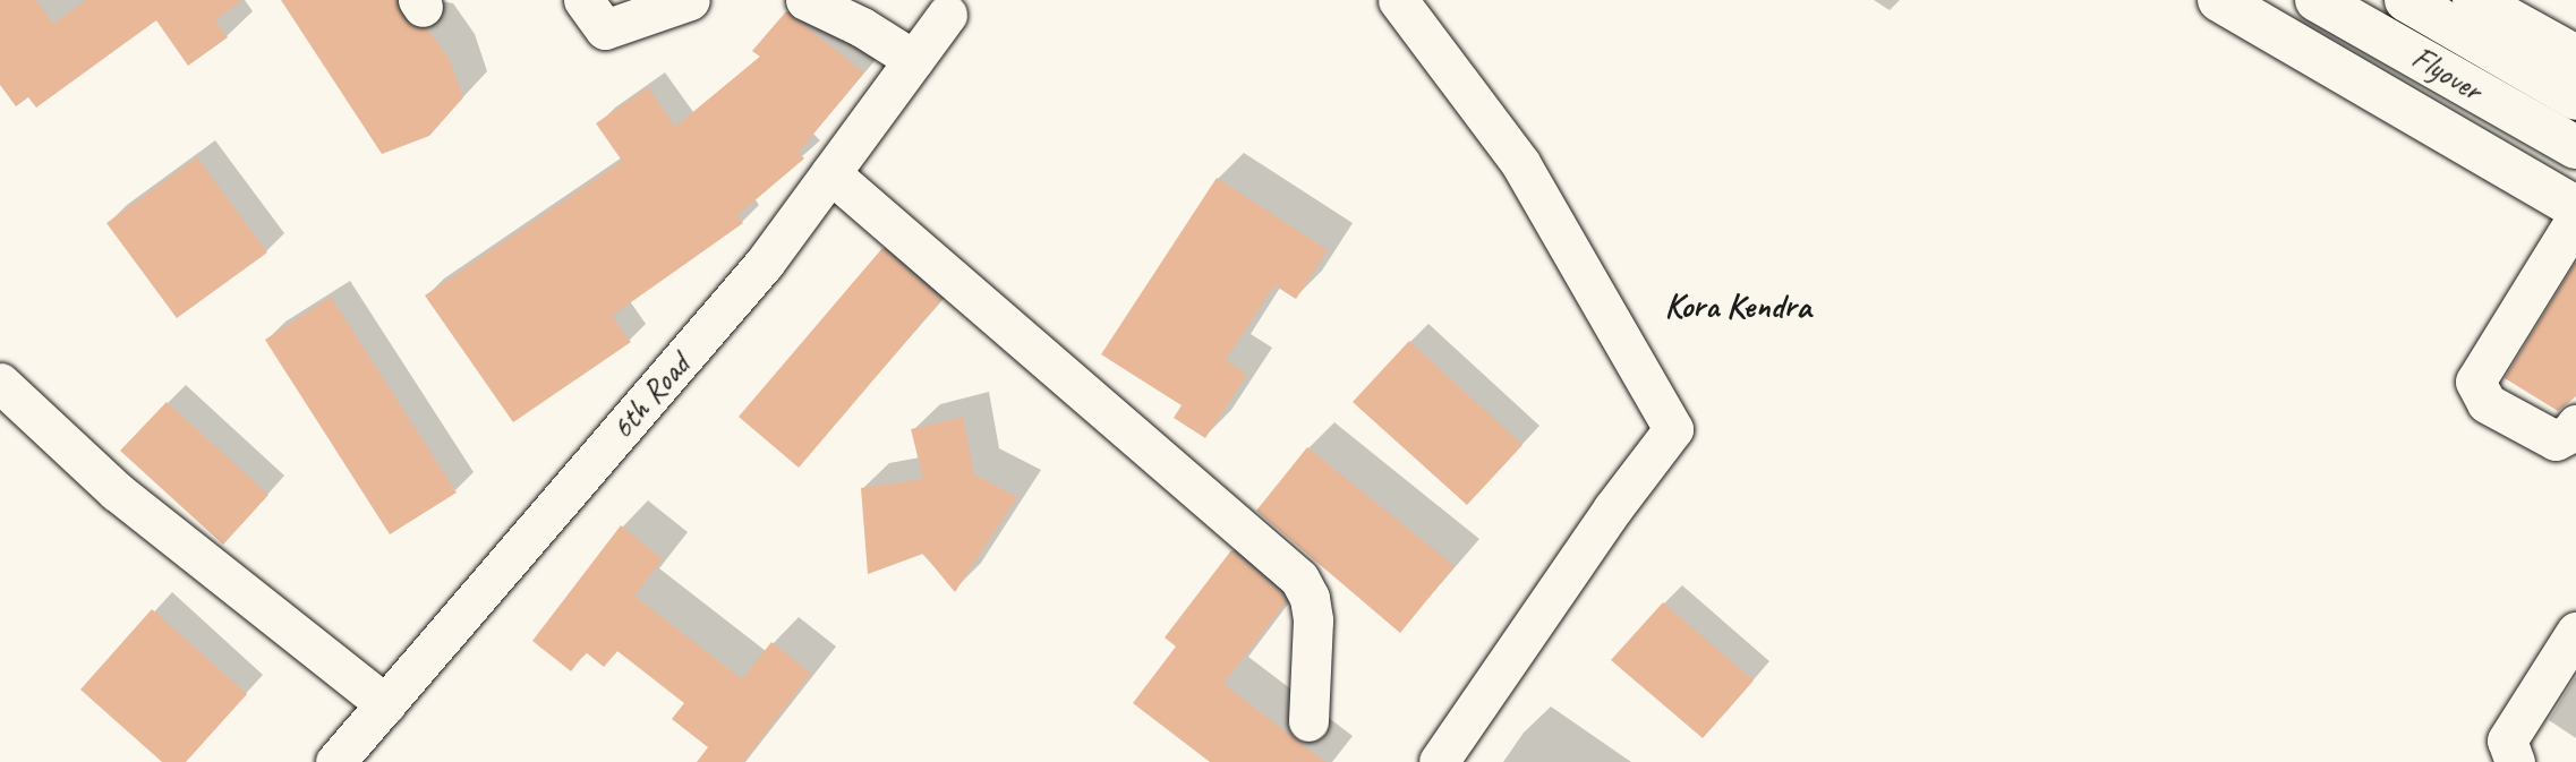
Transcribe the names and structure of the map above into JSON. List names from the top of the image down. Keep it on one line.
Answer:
{"streets":{"main road":["Flyover"],"street":["6th Road"]},"districts":["Kora Kendra"]}
